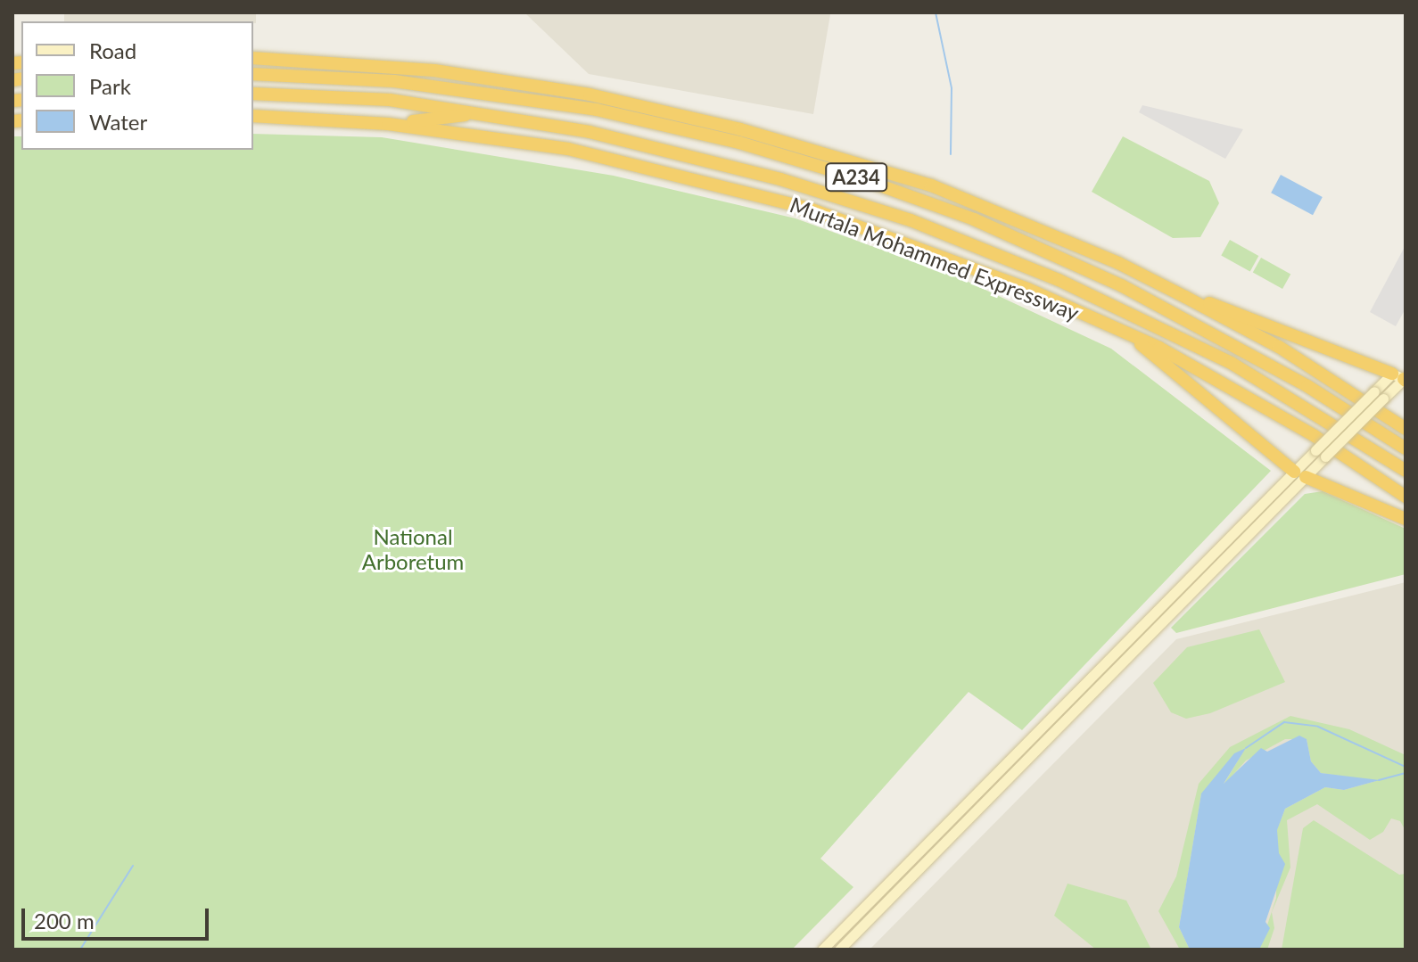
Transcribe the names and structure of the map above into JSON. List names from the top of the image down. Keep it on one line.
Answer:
{"streets":{"highway":["A234","Murtala Mohammed Expressway"]},"parks":["National Arboretum"],"legend":["Road","Park","Water"],"scale_bar":"200 m"}
